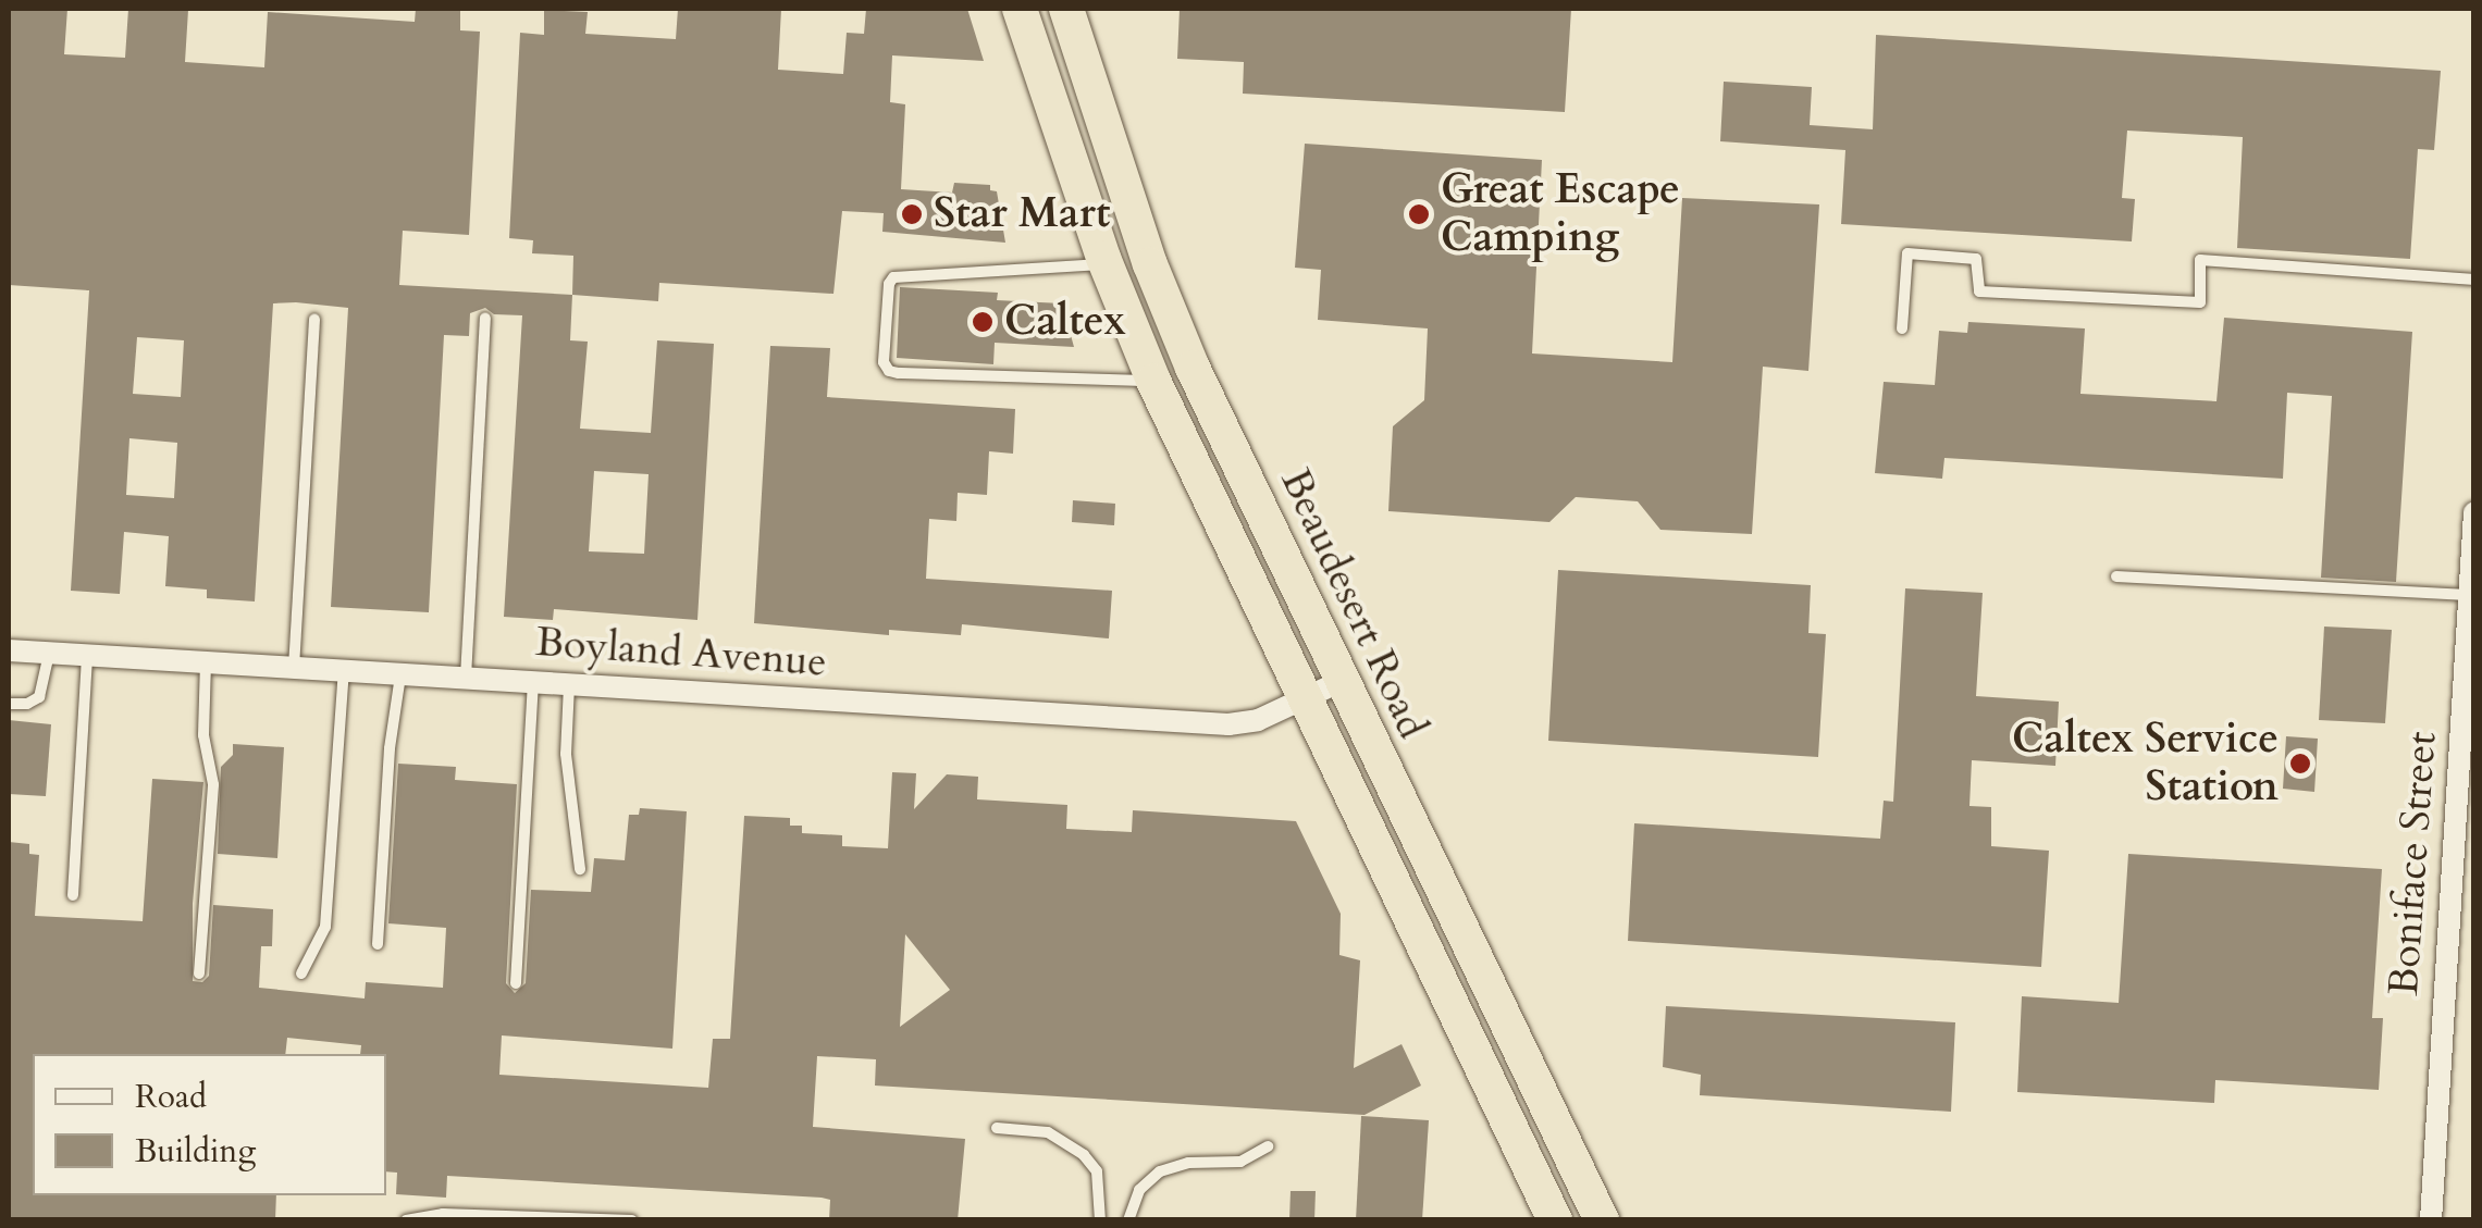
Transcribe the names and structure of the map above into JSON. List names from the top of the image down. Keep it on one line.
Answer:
{"streets":{"highway":["Beaudesert Road"],"street":["Boyland Avenue","Boniface Street"]},"crossings":[["Beaudesert Road","Boyland Avenue"]],"places":["Star Mart","Great Escape Camping","Caltex","Caltex Service Station"],"legend":["Road","Building"]}
